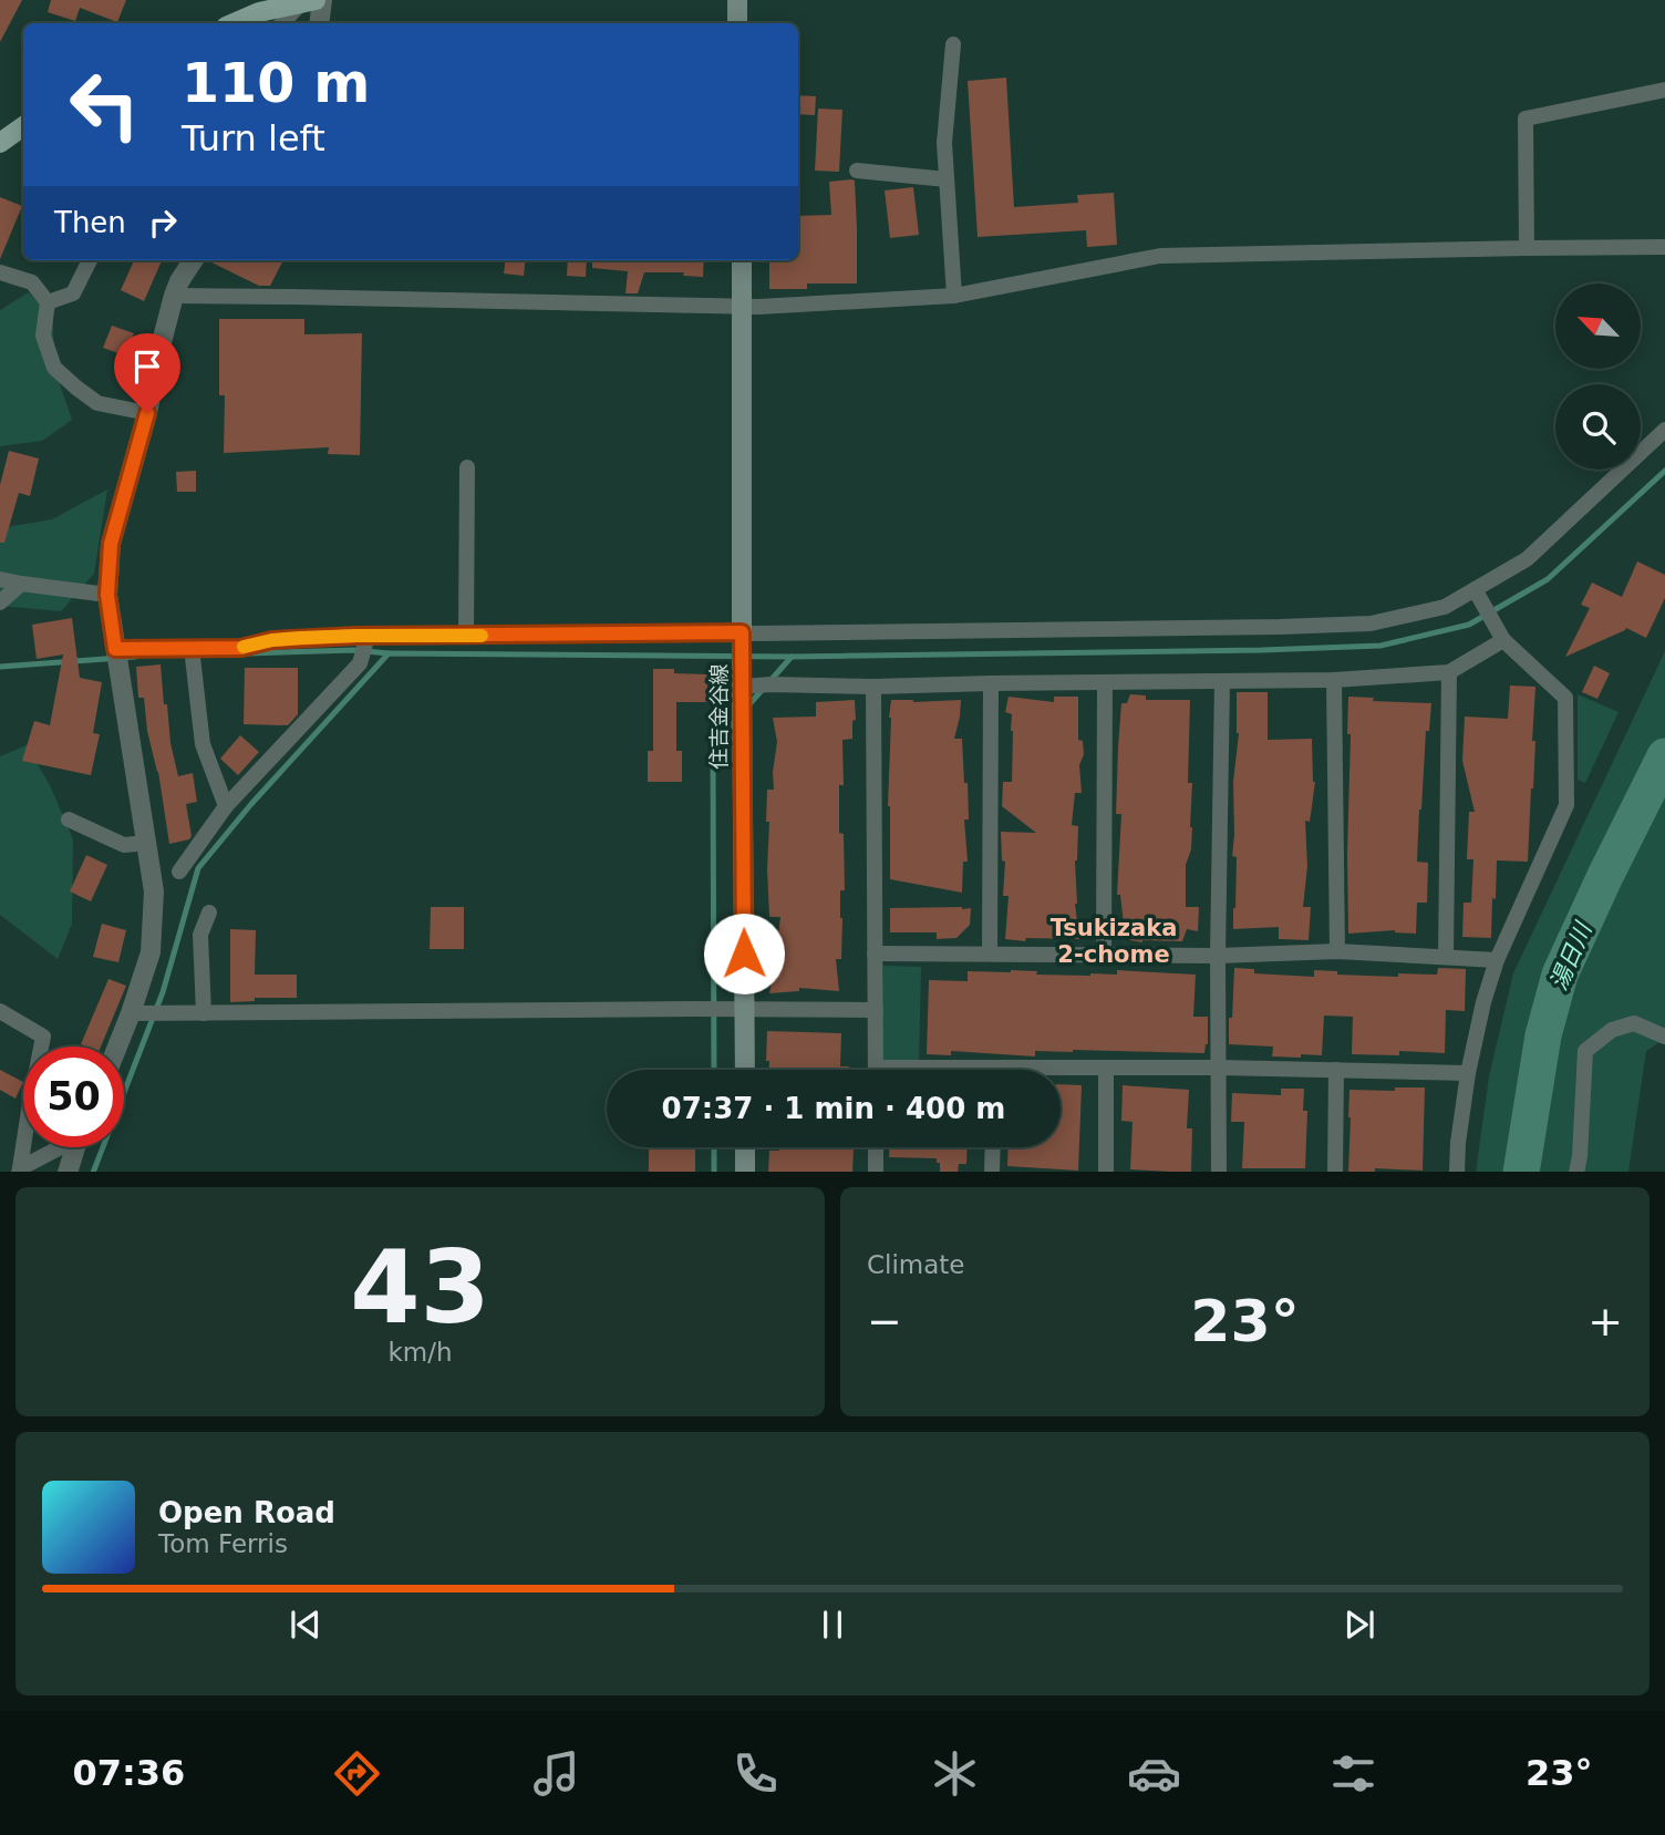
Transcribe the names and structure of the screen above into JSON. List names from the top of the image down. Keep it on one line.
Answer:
{"streets":{"main road":["住吉金谷線"]},"districts":["Tsukizaka 2-chome"],"water":["湯日川"],"north":"top left","page":{"turn":["110 m","Turn left"],"then":"Then","limit":"50","trip":"07:37 · 1 min · 400 m","tile":[["43","km/h"],"Climate"],"heat":["−","23°","+"],"song":["Open Road","Tom Ferris"],"tabs":["07:36","23°"]}}
